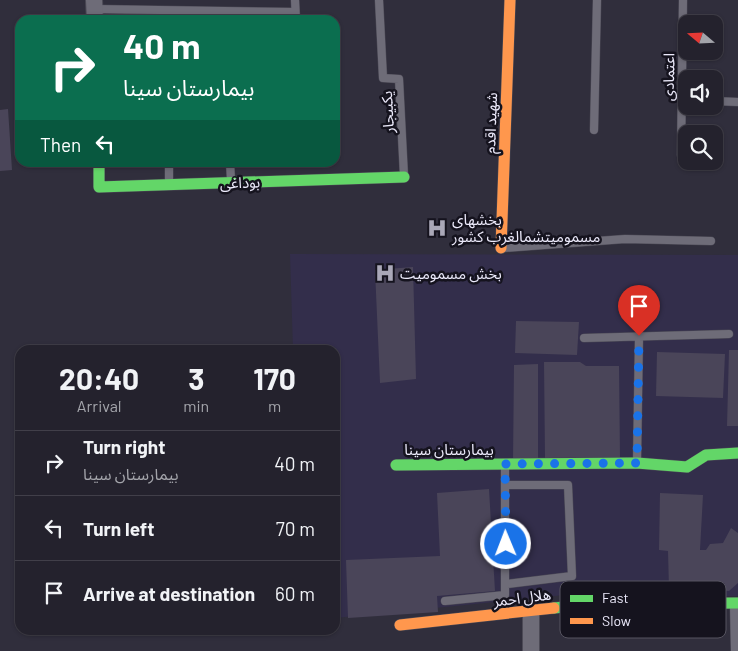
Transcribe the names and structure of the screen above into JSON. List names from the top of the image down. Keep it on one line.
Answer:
{"streets":{"street":["شهید اقدم","بوداغی","بیمارستان سینا","هلال احمر"],"lane":["اعتمادی","یکبیجار"]},"crossings":[["یکبیجار","بوداغی"]],"places":{"hospital":["بخشهای مسمومیتشمالغرب کشور","بخش مسمومیت"]},"legend":["Fast","Slow"],"north":"left","page":{"turn":["40 m","بیمارستان سینا"],"then":"Then","eta":["20:40","Arrival","3","min","170","m"],"list":[{"name":"Turn right","note":"بیمارستان سینا","value":"40 m"},{"name":"Turn left","value":"70 m"},{"name":"Arrive at destination","value":"60 m"}]}}
